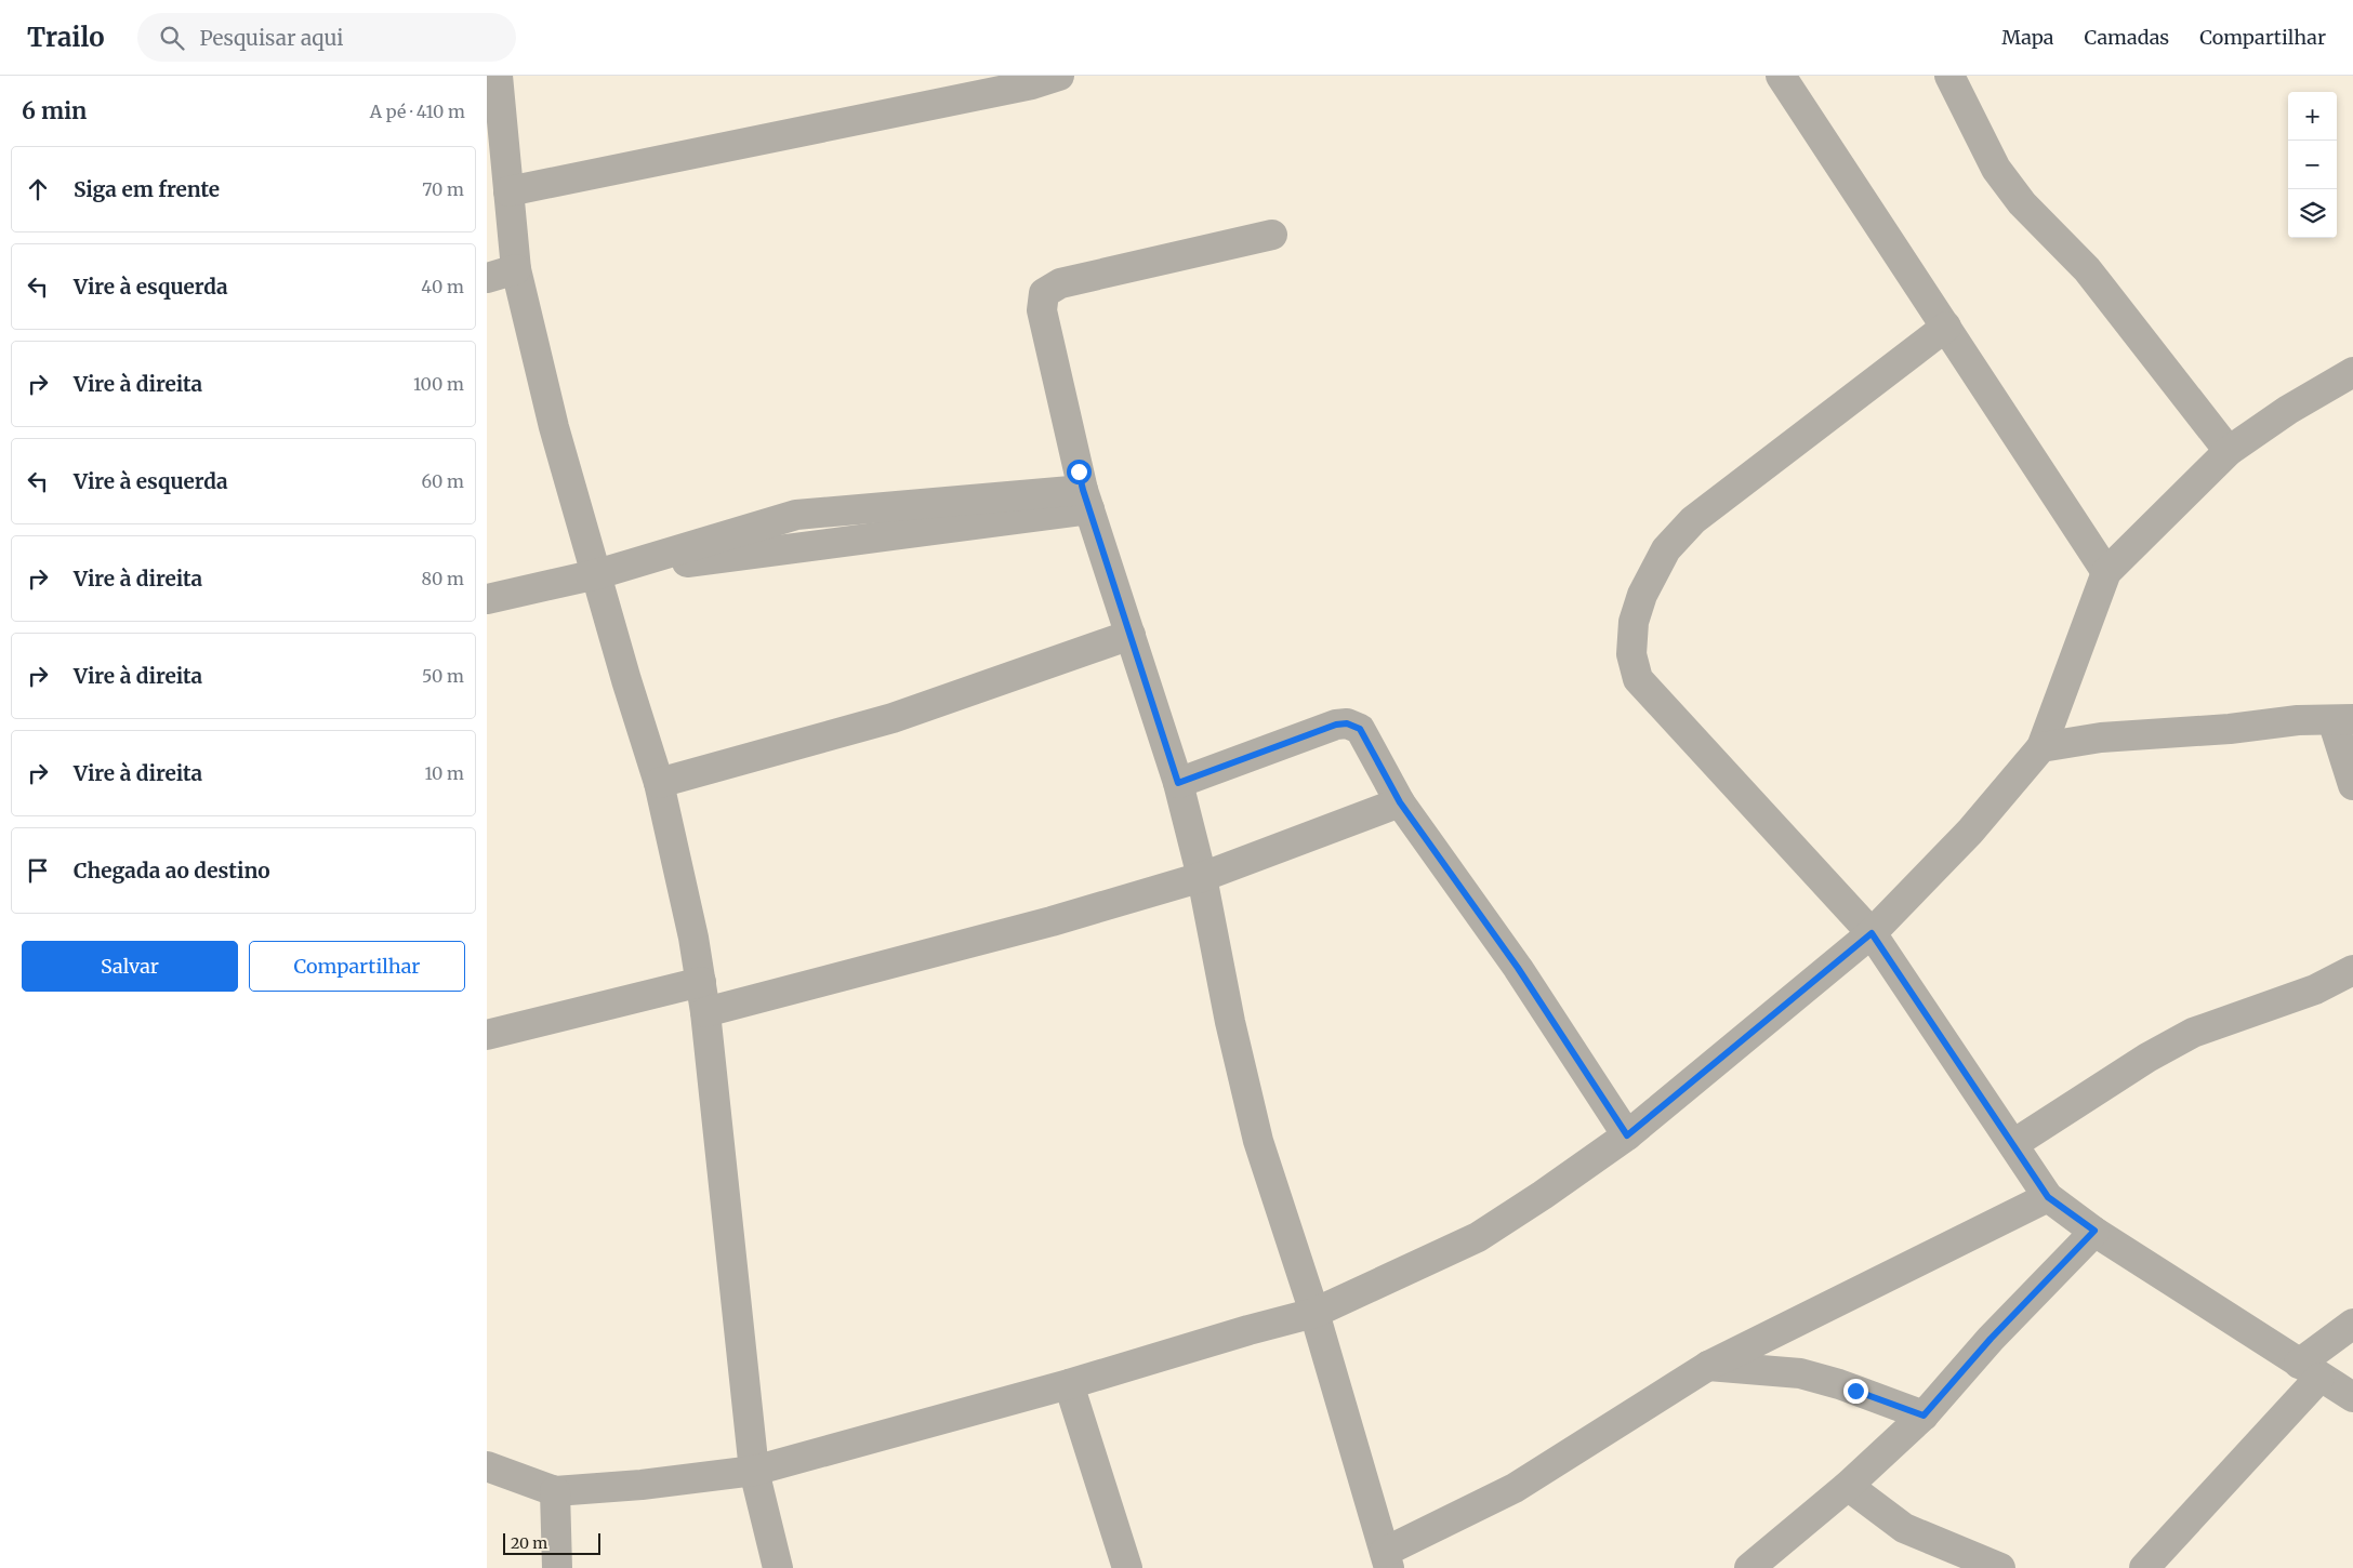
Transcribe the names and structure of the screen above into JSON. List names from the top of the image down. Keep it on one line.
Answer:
{"scale_bar":"20 m","page":{"header":"Trailo","search":"Pesquisar aqui","nav":["Mapa","Camadas","Compartilhar"],"heading":["6 min","A pé · 410 m"],"map_buttons":["+","−"],"list":[["Siga em frente","70 m"],["Vire à esquerda","40 m"],["Vire à direita","100 m"],["Vire à esquerda","60 m"],["Vire à direita","80 m"],["Vire à direita","50 m"],["Vire à direita","10 m"],"Chegada ao destino"],"buttons":["Salvar","Compartilhar"],"scale":"20 m"}}
